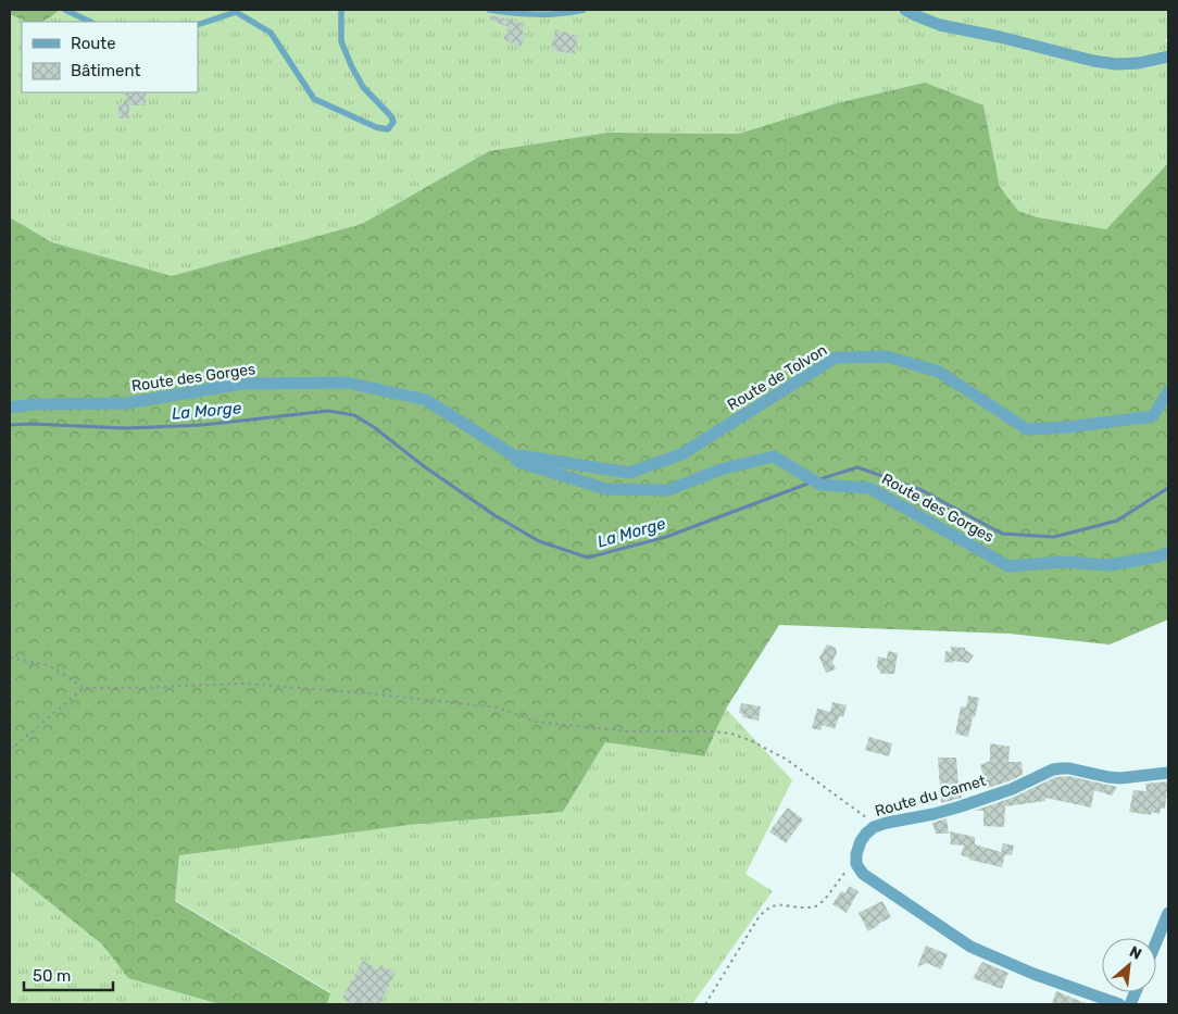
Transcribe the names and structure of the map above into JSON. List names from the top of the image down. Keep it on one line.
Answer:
{"streets":{"street":["Route des Gorges","Route de Tolvon","Route du Camet"]},"crossings":[["Route des Gorges","Route de Tolvon"]],"water":["La Morge"],"legend":["Route","Bâtiment"],"scale_bar":"50 m","north":"top right"}
